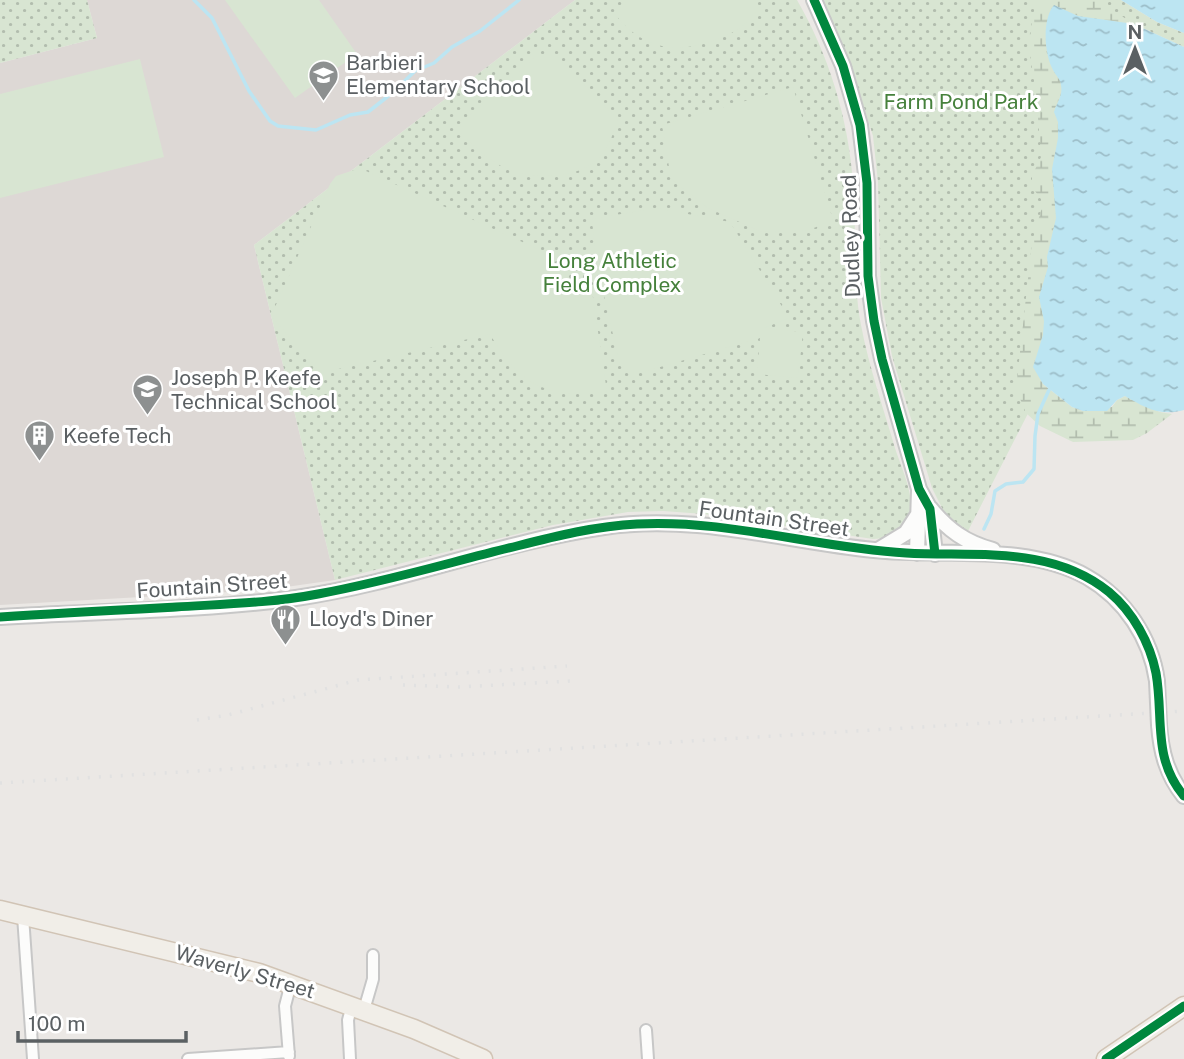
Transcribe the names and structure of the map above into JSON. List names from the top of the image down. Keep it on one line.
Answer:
{"streets":{"main road":["Waverly Street"],"street":["Dudley Road","Fountain Street"]},"crossings":[["Dudley Road","Fountain Street"]],"parks":["Farm Pond Park","Long Athletic Field Complex"],"places":{"school or university":["Barbieri Elementary School","Joseph P. Keefe Technical School"],"building":["Keefe Tech"],"restaurant":["Lloyd's Diner"]},"scale_bar":"100 m","north":"top"}
